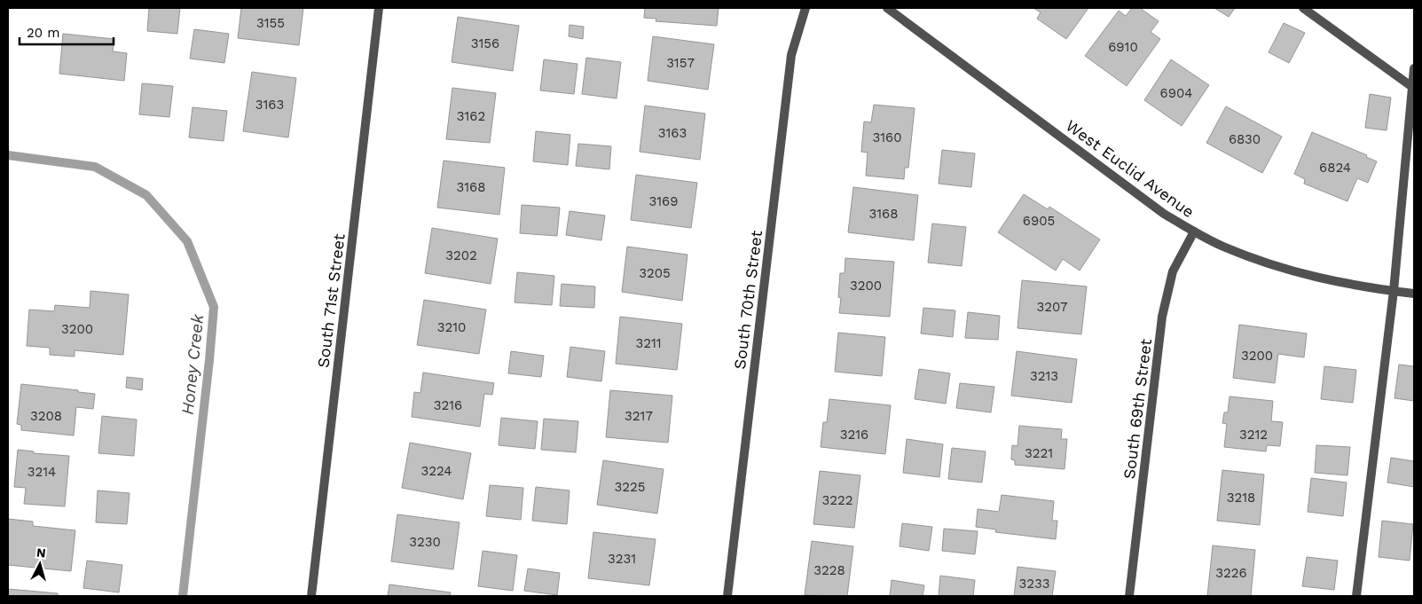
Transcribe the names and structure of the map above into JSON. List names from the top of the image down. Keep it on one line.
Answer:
{"streets":{"street":["West Euclid Avenue","South 70th Street","South 71st Street","South 69th Street"]},"crossings":[["West Euclid Avenue","South 69th Street"]],"water":["Honey Creek"],"house_numbers":["3155","3156","6910","3157","6904","3163","3162","3163","3160","6830","6824","3168","3169","3168","6905","3202","3205","3200","3207","3210","3200","3211","3200","3213","3216","3208","3217","3216","3212","3221","3224","3214","3225","3218","3222","3230","3231","3228","3226","3233"],"scale_bar":"20 m","north":"top"}
